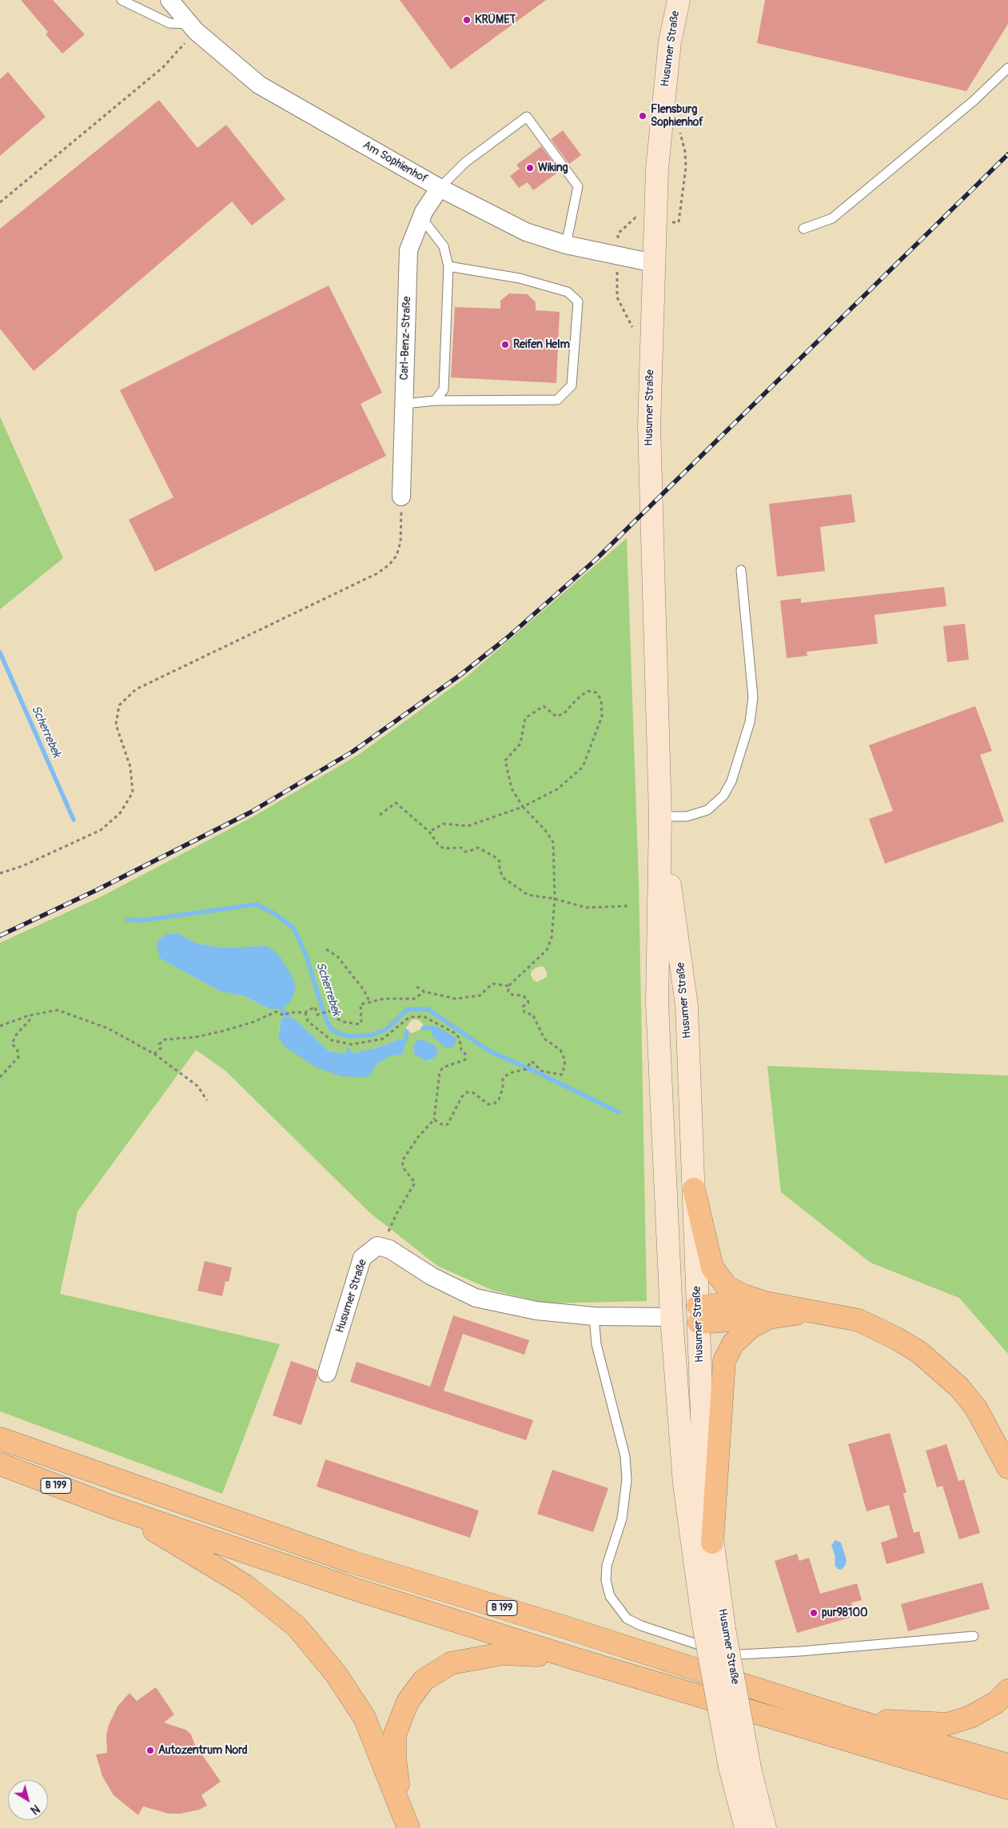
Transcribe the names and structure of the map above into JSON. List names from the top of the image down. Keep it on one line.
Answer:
{"streets":{"highway":["B 199"],"main road":["Husumer Straße"],"street":["Am Sophienhof","Carl-Benz-Straße"]},"crossings":[["Husumer Straße","Am Sophienhof"],["Am Sophienhof","Carl-Benz-Straße"]],"water":["Scherrebek"],"places":["KRÜMET","Flensburg Sophienhof","Wiking","Reifen Helm","pur98100","Autozentrum Nord"],"north":"bottom right"}
